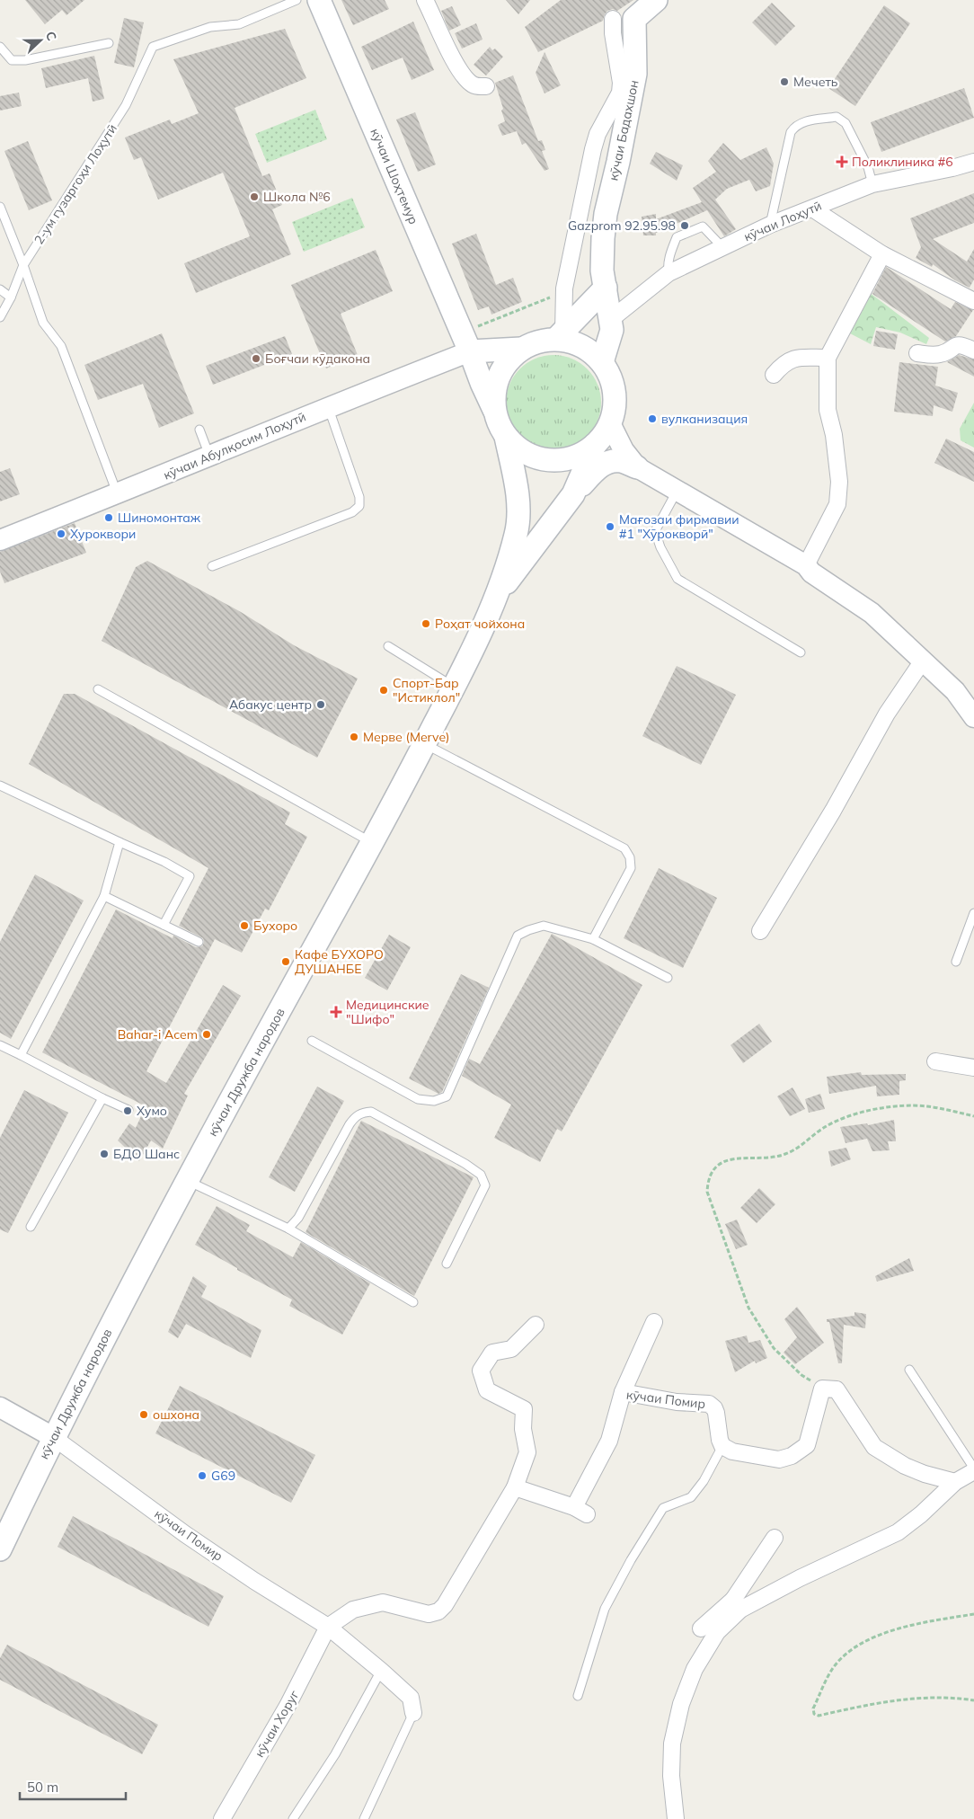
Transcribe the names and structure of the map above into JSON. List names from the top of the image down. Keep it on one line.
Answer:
{"streets":{"main road":["кӯчаи Бадахшон","кӯчаи Шоҳтемур","кӯчаи Дружба народов"],"street":["кӯчаи Лоҳутӣ","кӯчаи Абулқосим Лоҳутӣ","кӯчаи Помир","кӯчаи Хоруг"],"lane":["2-ум гузаргоҳи Лоҳутӣ"]},"crossings":[["кӯчаи Бадахшон","кӯчаи Шоҳтемур"],["кӯчаи Бадахшон","кӯчаи Лоҳутӣ"],["кӯчаи Шоҳтемур","кӯчаи Абулқосим Лоҳутӣ"],["кӯчаи Дружба народов","кӯчаи Помир"],["кӯчаи Помир","кӯчаи Хоруг"]],"places":{"other":["Мечеть","Школа №6","Gazprom 92.95.98","Боғчаи кӯдакона","вулканизация","Шиномонтаж","Мағозаи фирмавии #1 \"Хӯрокворӣ\"","Хуроквори","Роҳат чойхона","Спорт-Бар \"Истиклол\"","Абакус центр","Мерве (Merve)","Бухоро","Кафе БУХОРО ДУШАНБЕ","Bahar-i Acem","Хумо","БДО Шанс","ошхона","G69"],"health":["Поликлиника #6","Медицинские \"Шифо\""]},"scale_bar":"50 m","north":"right"}
